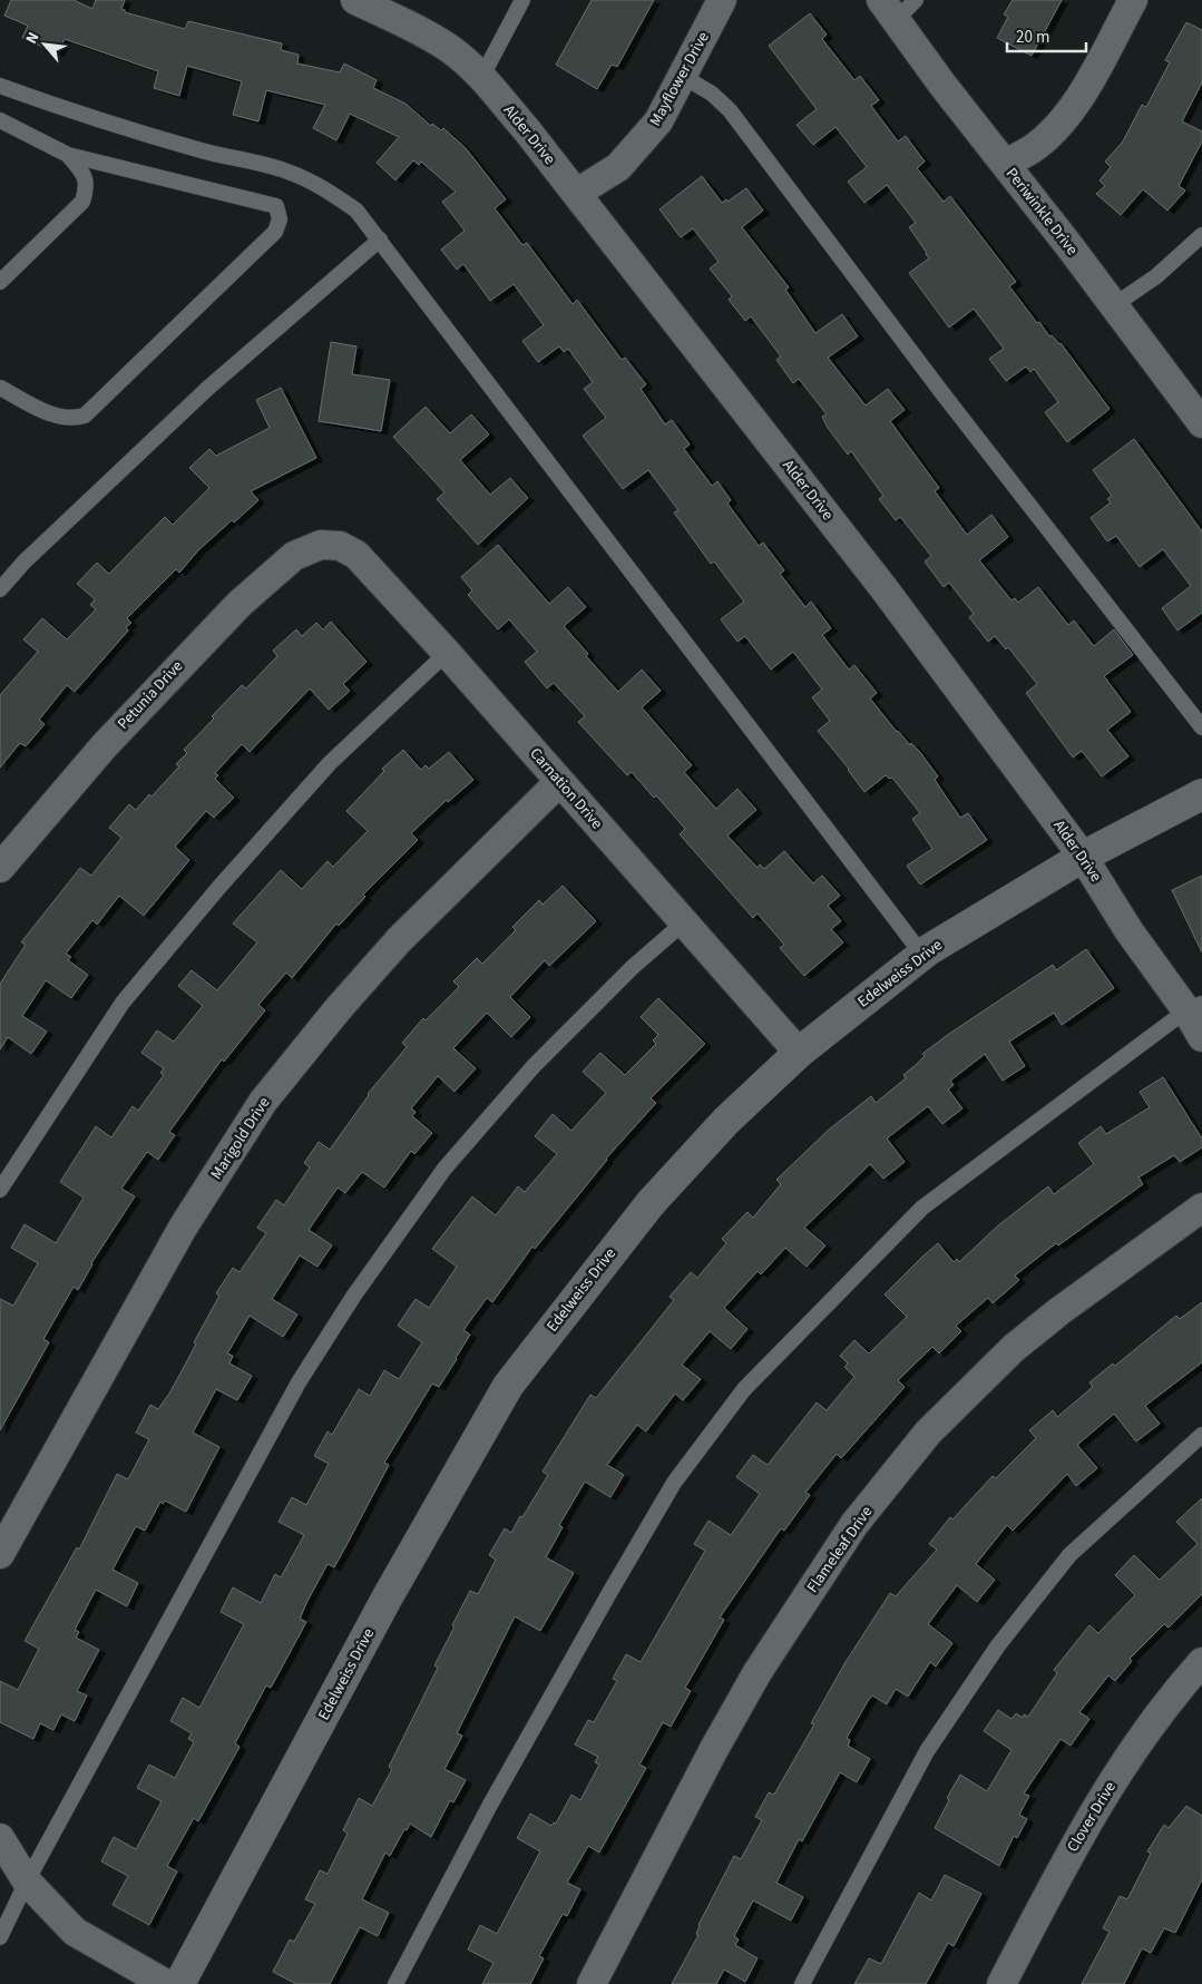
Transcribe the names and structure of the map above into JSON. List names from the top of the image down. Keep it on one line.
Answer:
{"streets":{"street":["Mayflower Drive","Alder Drive","Periwinkle Drive","Petunia Drive","Carnation Drive","Edelweiss Drive","Marigold Drive","Flameleaf Drive","Clover Drive"]},"crossings":[["Mayflower Drive","Alder Drive"],["Alder Drive","Edelweiss Drive"],["Petunia Drive","Carnation Drive"],["Carnation Drive","Edelweiss Drive"],["Carnation Drive","Marigold Drive"]],"scale_bar":"20 m","north":"top left"}
